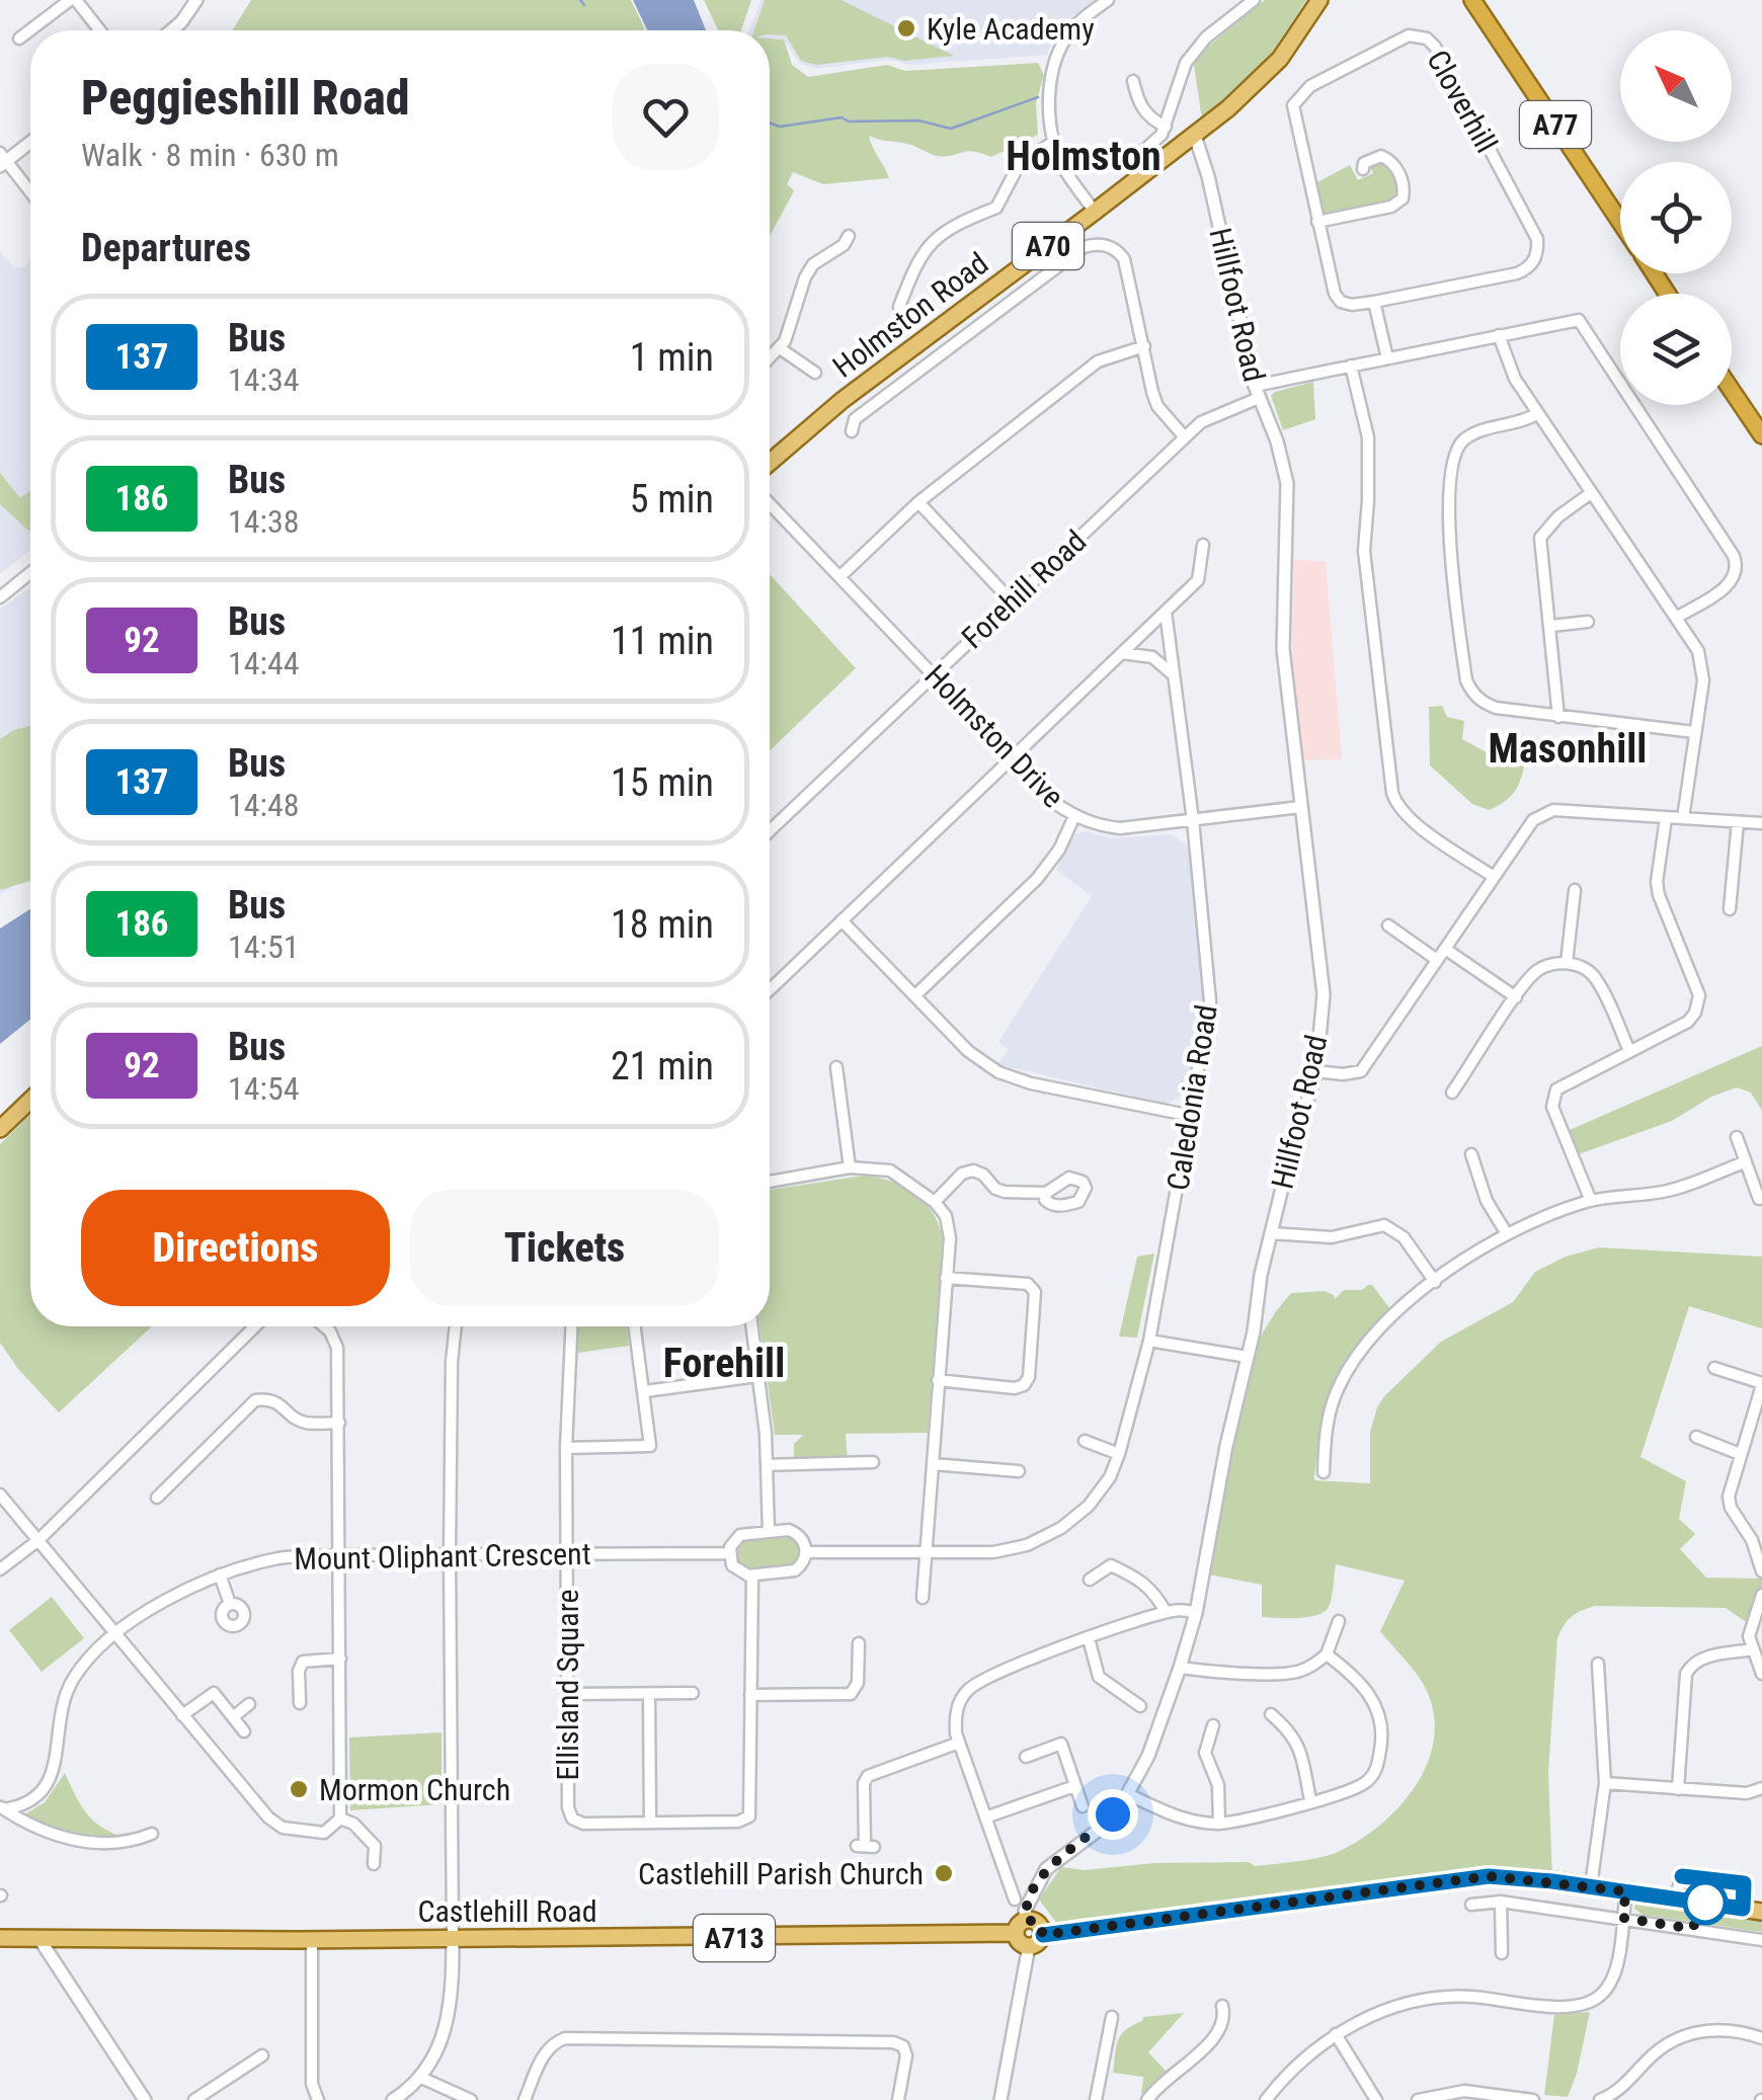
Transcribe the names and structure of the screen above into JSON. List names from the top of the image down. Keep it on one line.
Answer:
{"streets":{"highway":["A77"],"main road":["A70","Holmston Road","Castlehill Road","A713"],"street":["Cloverhill","Hillfoot Road","Forehill Road","Holmston Drive","Caledonia Road","Mount Oliphant Crescent","Ellisland Square"]},"crossings":[["Hillfoot Road","Holmston Road"],["Hillfoot Road","Forehill Road"],["Hillfoot Road","Holmston Drive"],["Hillfoot Road","Castlehill Road"],["Forehill Road","Holmston Drive"],["Holmston Drive","Caledonia Road"],["Caledonia Road","Mount Oliphant Crescent"],["Caledonia Road","Ellisland Square"],["Mount Oliphant Crescent","Ellisland Square"]],"districts":["Holmston","Masonhill","Forehill"],"places":["Kyle Academy","Mormon Church","Castlehill Parish Church"],"lines":["bus line 137"],"north":"top left","page":{"heading":[["Peggieshill Road","Walk · 8 min · 630 m"],"Departures"],"list":[{"mark":"137","name":"Bus","note":"14:34","value":"1 min"},{"mark":"186","name":"Bus","note":"14:38","value":"5 min"},{"mark":"92","name":"Bus","note":"14:44","value":"11 min"},{"mark":"137","name":"Bus","note":"14:48","value":"15 min"},{"mark":"186","name":"Bus","note":"14:51","value":"18 min"},{"mark":"92","name":"Bus","note":"14:54","value":"21 min"}],"buttons":["Directions","Tickets"]}}
